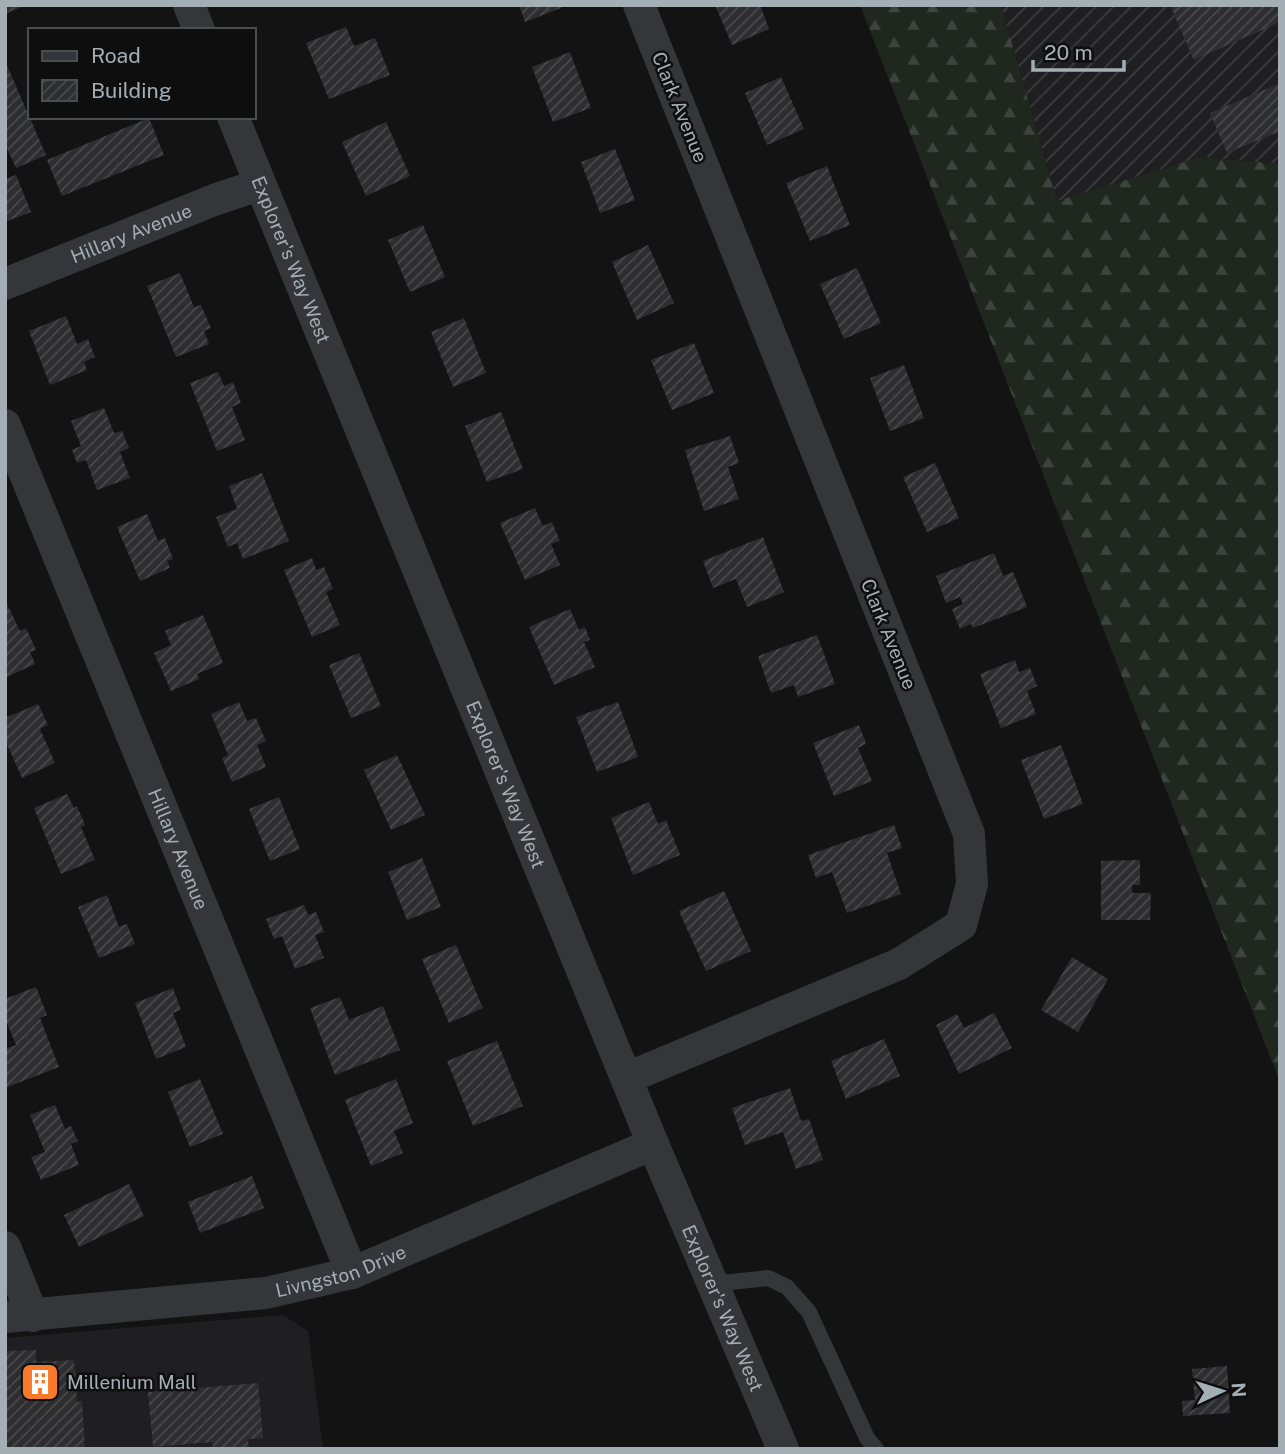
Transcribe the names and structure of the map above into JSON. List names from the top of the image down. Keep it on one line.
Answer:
{"streets":{"street":["Clark Avenue","Hillary Avenue","Explorer's Way West","Livngston Drive"]},"crossings":[["Clark Avenue","Explorer's Way West"],["Hillary Avenue","Explorer's Way West"],["Hillary Avenue","Livngston Drive"],["Explorer's Way West","Livngston Drive"]],"places":{"building":["Millenium Mall"]},"legend":["Road","Building"],"scale_bar":"20 m","north":"right"}
